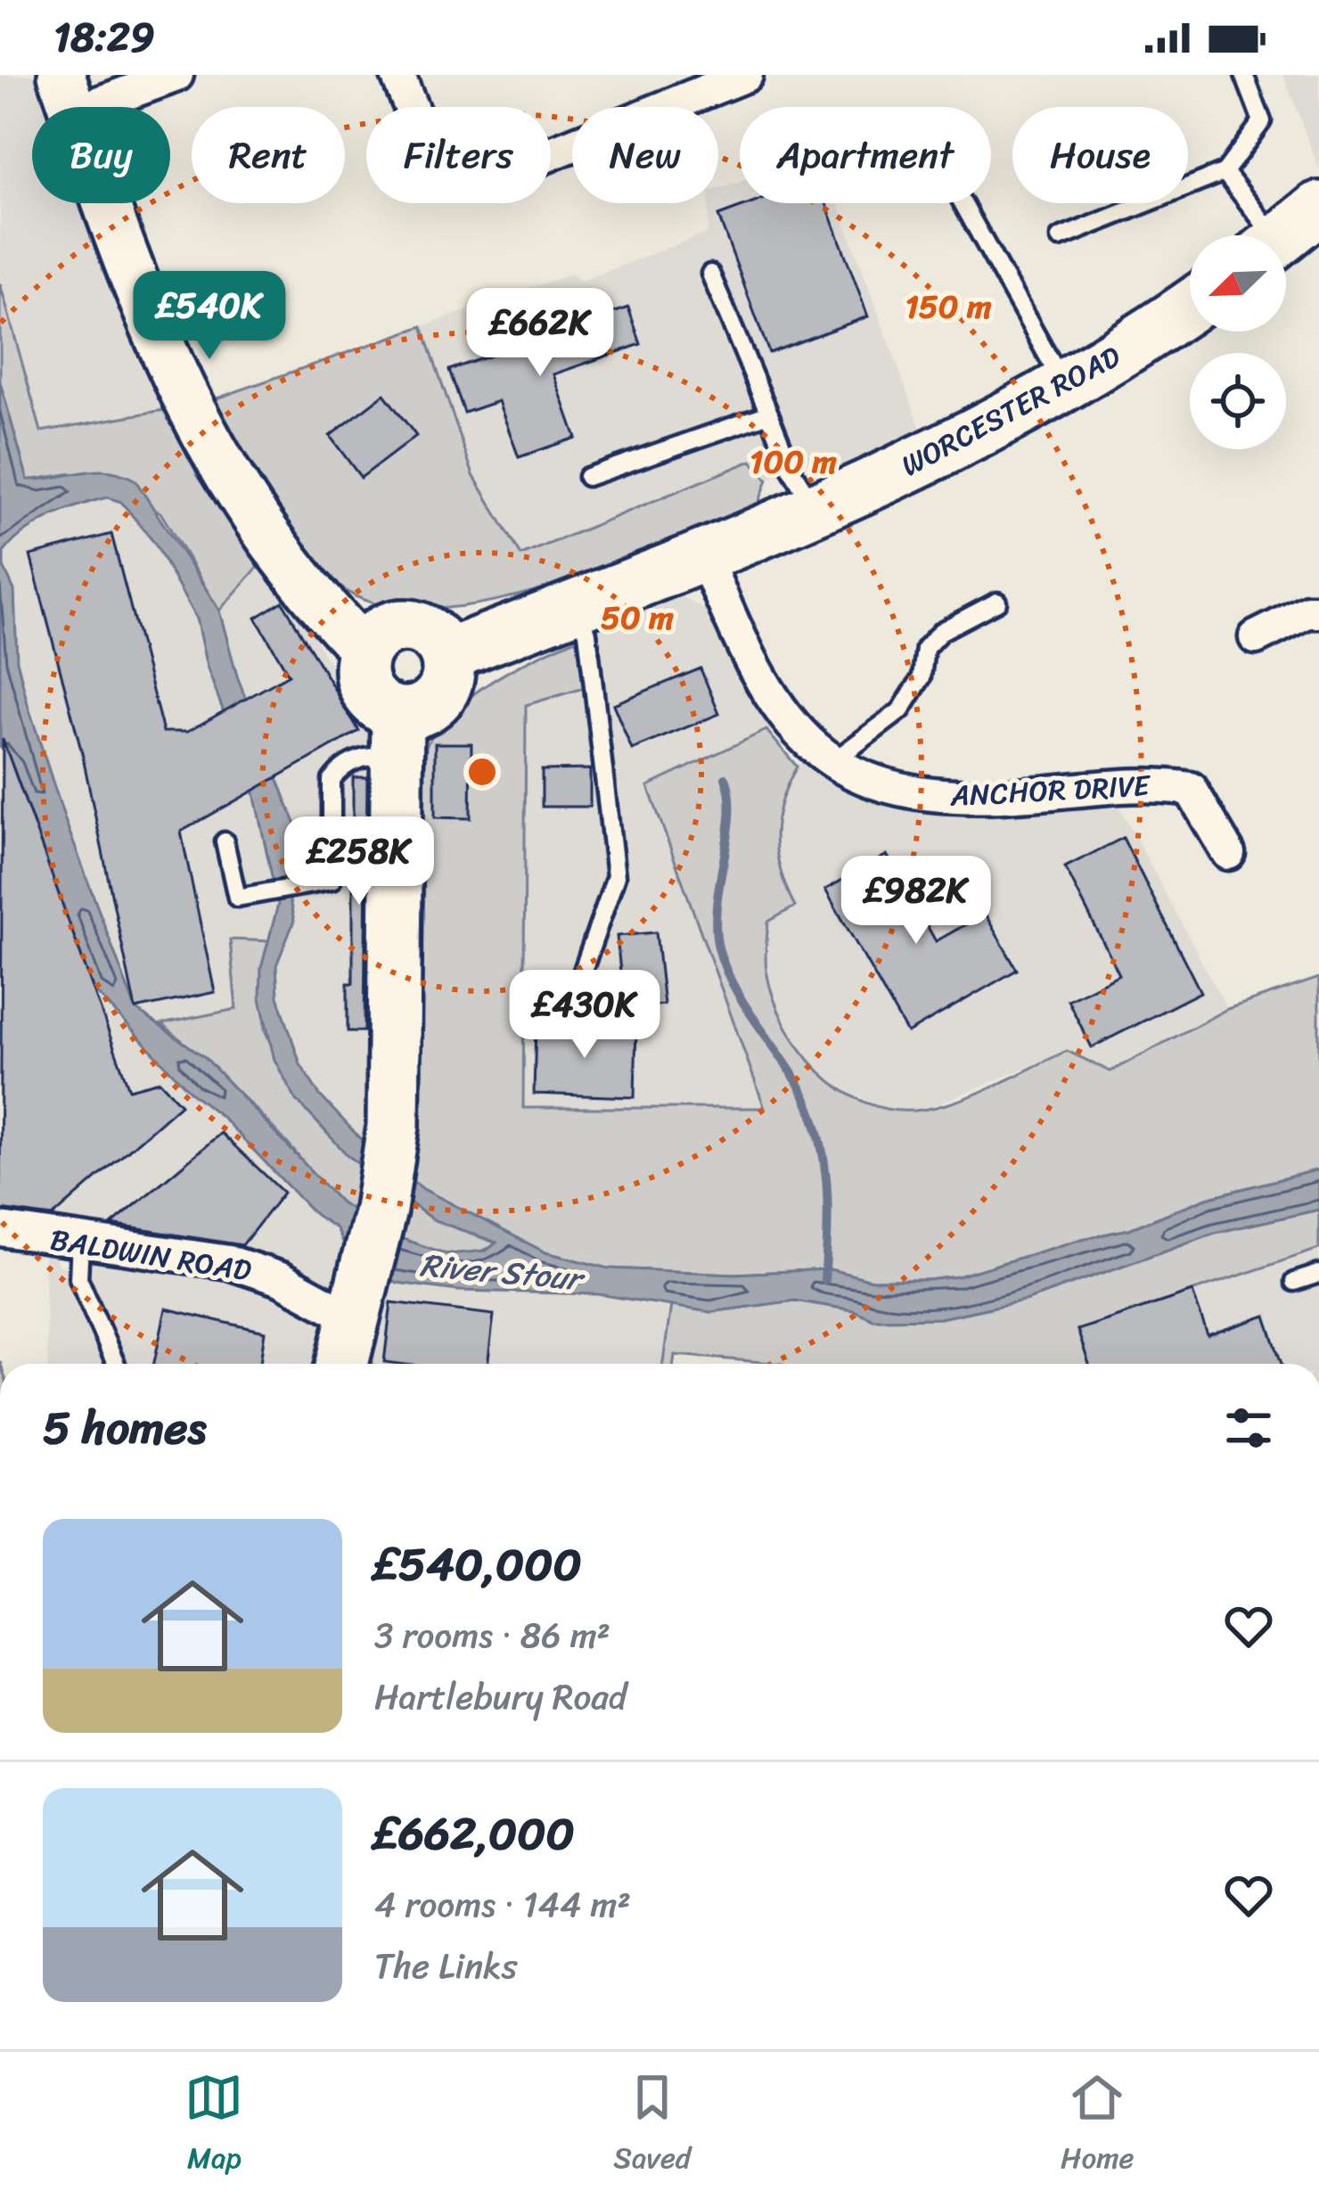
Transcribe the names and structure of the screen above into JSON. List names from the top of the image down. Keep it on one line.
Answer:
{"streets":{"main road":["WORCESTER ROAD"],"street":["ANCHOR DRIVE","BALDWIN ROAD"]},"crossings":[["WORCESTER ROAD","ANCHOR DRIVE"]],"water":["River Stour"],"north":"bottom left","page":{"status":"18:29","chip":["Buy","Rent","Filters","New","Apartment","House"],"price":["£540K","£662K","£258K","£982K","£430K"],"heading":"5 homes","list":[{"name":"£540,000","note":"3 rooms · 86 m² · Hartlebury Road"},{"name":"£662,000","note":"4 rooms · 144 m² · The Links"}],"tabs":["Map","Saved","Home"]},"rings":["150 m","100 m","50 m"]}
